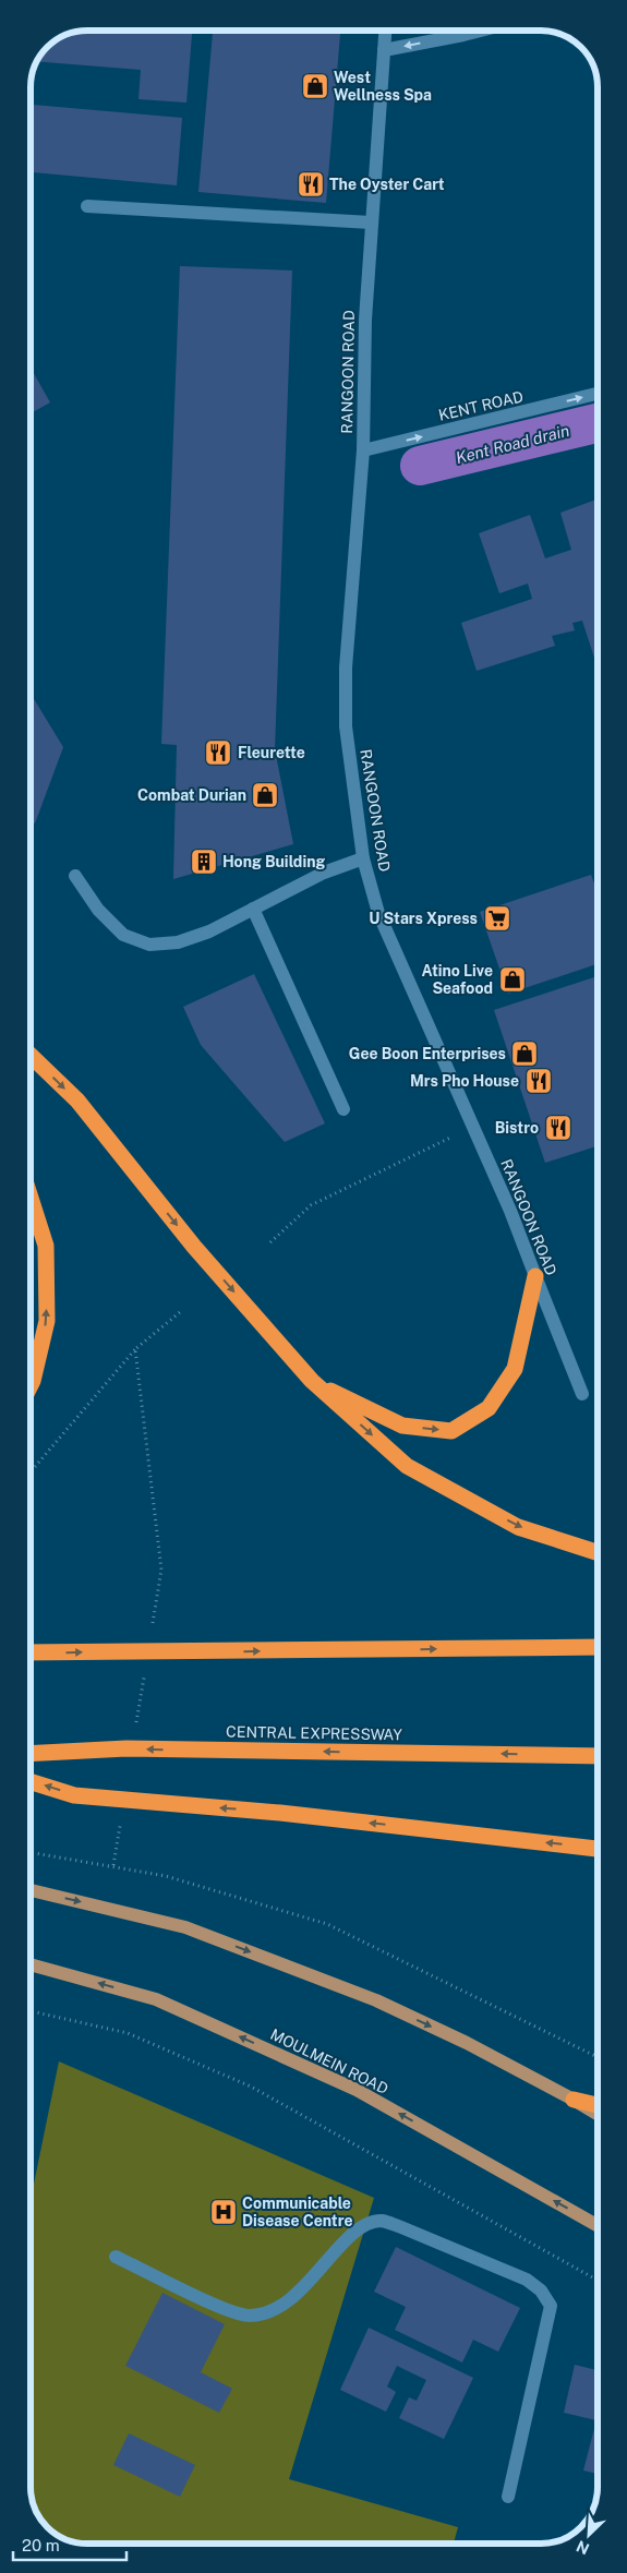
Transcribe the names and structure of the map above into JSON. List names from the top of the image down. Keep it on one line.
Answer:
{"streets":{"highway":["CENTRAL EXPRESSWAY"],"main road":["MOULMEIN ROAD"],"street":["RANGOON ROAD","KENT ROAD"]},"crossings":[["RANGOON ROAD","KENT ROAD"]],"one_way":["KENT ROAD"],"water":["Kent Road drain"],"places":{"shop":["West Wellness Spa","Combat Durian","Atino Live Seafood","Gee Boon Enterprises"],"restaurant":["The Oyster Cart","Fleurette","Mrs Pho House","Bistro"],"building":["Hong Building"],"supermarket":["U Stars Xpress"],"hospital":["Communicable Disease Centre"]},"scale_bar":"20 m","north":"bottom left"}
